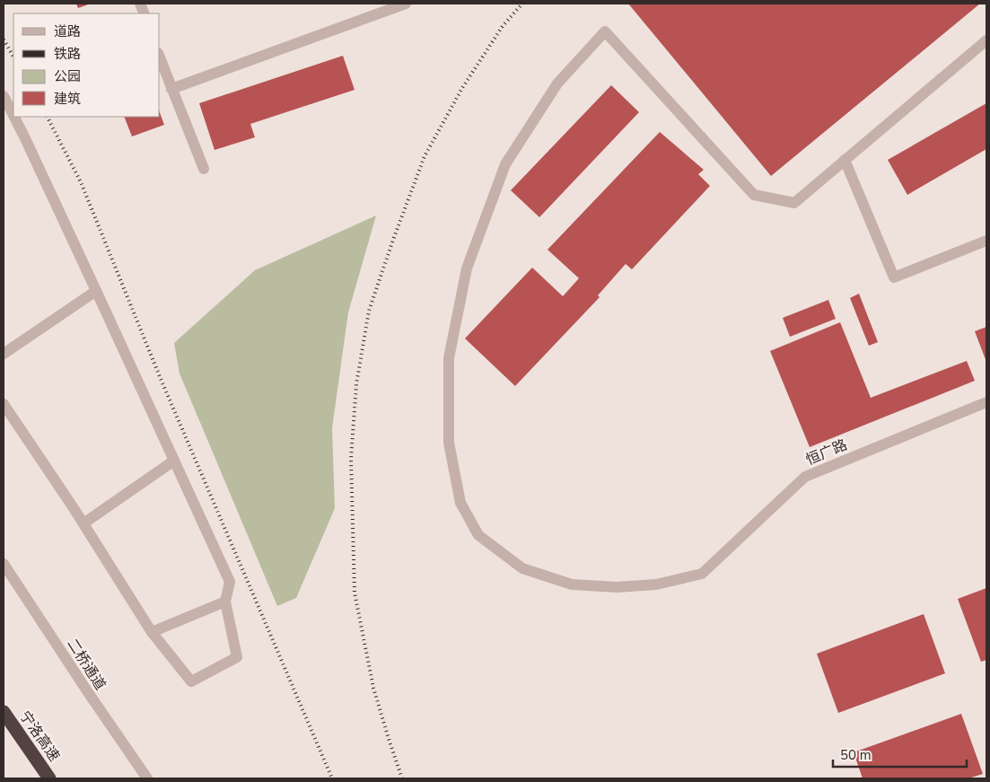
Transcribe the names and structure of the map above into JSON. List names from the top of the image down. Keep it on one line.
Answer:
{"streets":{"highway":["宁洛高速"],"street":["恒广路","二桥通道"]},"legend":["道路","铁路","公园","建筑"],"scale_bar":"50 m"}
